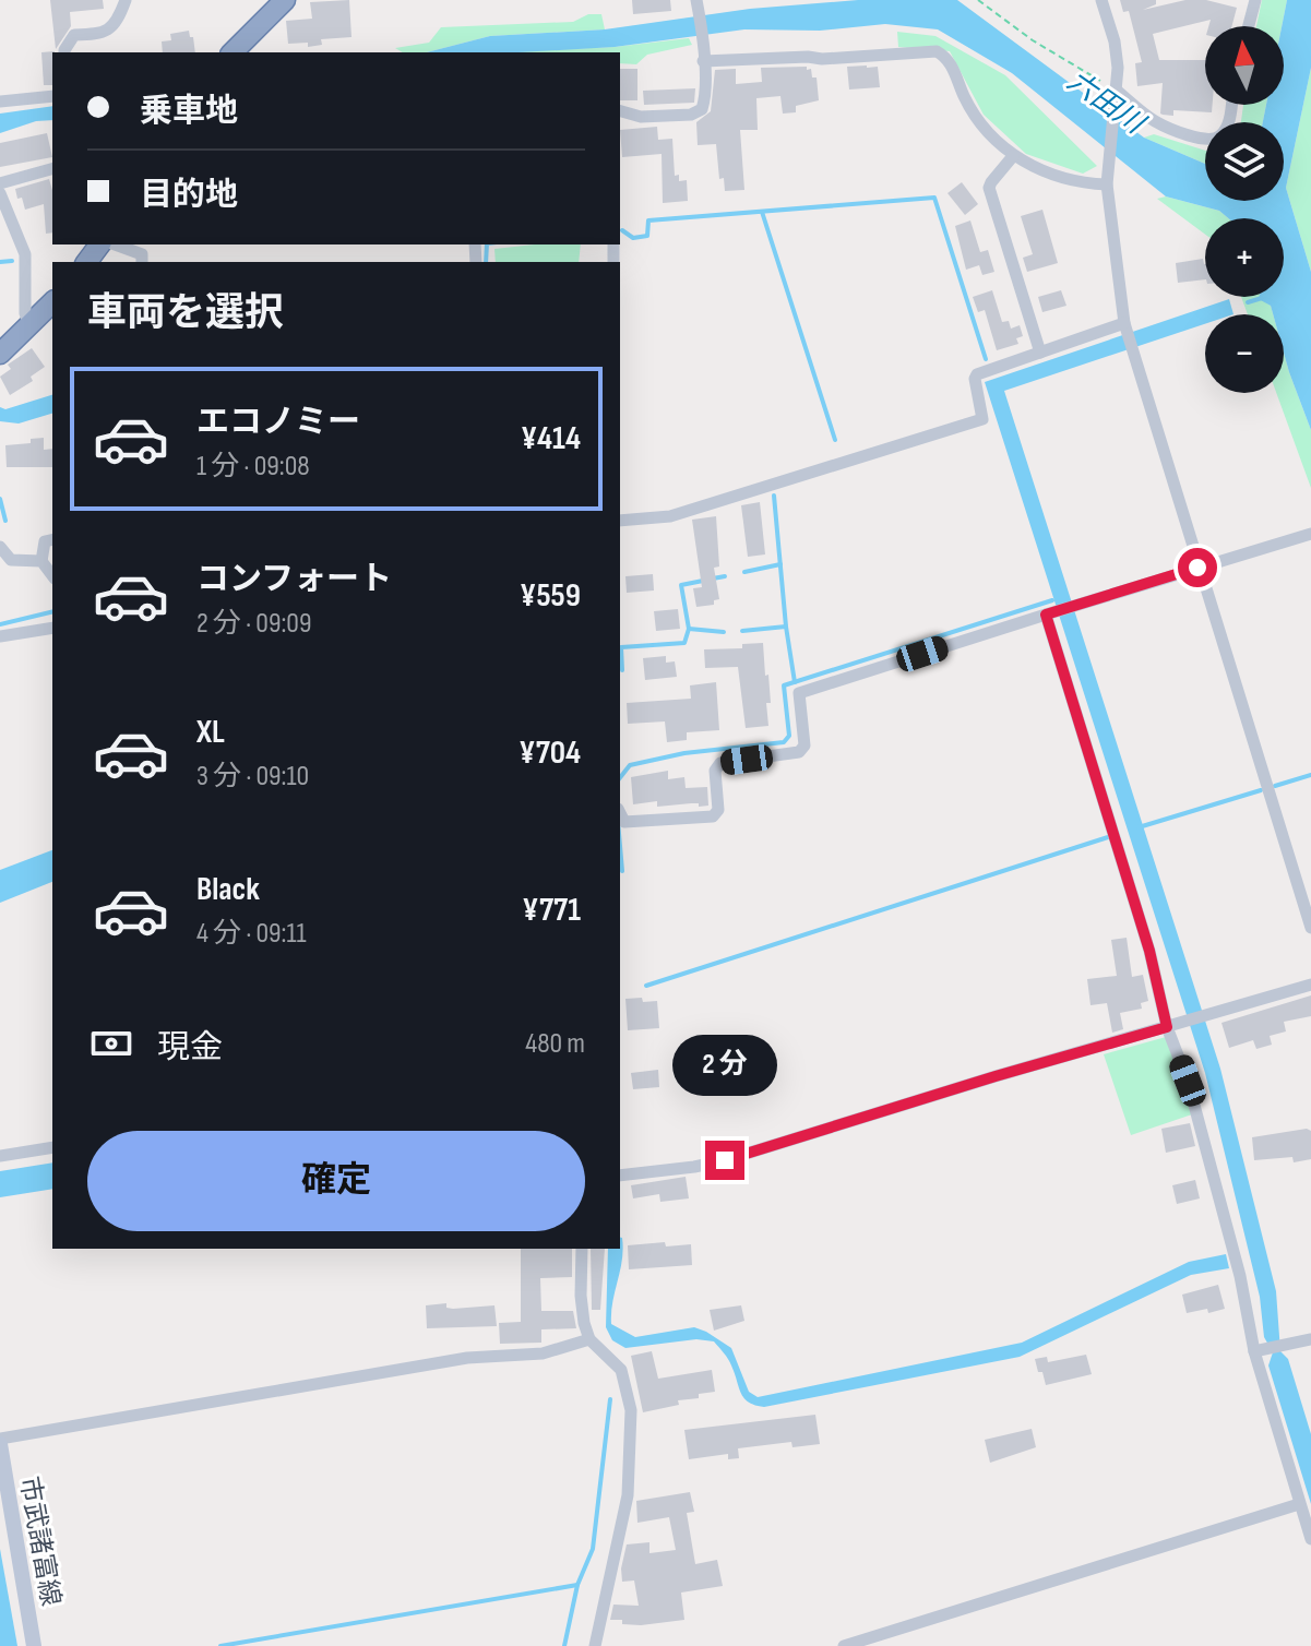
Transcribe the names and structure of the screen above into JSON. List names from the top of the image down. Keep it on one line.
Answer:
{"streets":{"main road":["市武諸富線"]},"water":["六田川"],"north":"top","page":{"map_buttons":["+","−"],"banner":["乗車地","目的地"],"heading":"車両を選択","list":[{"name":"エコノミー","note":"1 分 · 09:08","value":"¥414"},{"name":"コンフォート","note":"2 分 · 09:09","value":"¥559"},{"name":"XL","note":"3 分 · 09:10","value":"¥704"},{"name":"Black","note":"4 分 · 09:11","value":"¥771"}],"pay":["現金","480 m"],"bubble":"2 分","buttons":"確定"}}
